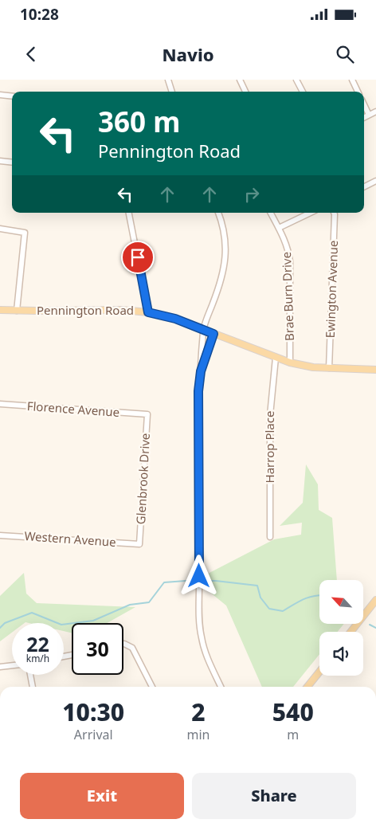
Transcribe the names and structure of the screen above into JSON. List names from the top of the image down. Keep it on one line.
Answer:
{"streets":{"main road":["Pennington Road"],"street":["Ewington Avenue","Brae Burn Drive","Florence Avenue","Harrop Place","Glenbrook Drive","Western Avenue"]},"crossings":[["Ewington Avenue","Pennington Road"],["Brae Burn Drive","Pennington Road"],["Pennington Road","Harrop Place"],["Florence Avenue","Glenbrook Drive"],["Glenbrook Drive","Western Avenue"]],"north":"top left","page":{"status":"10:28","header":"Navio","turn":["360 m","Pennington Road"],"speed":"22 km/h","limit":"30","eta":["10:30","Arrival","2","min","540","m"],"buttons":["Exit","Share"]}}
